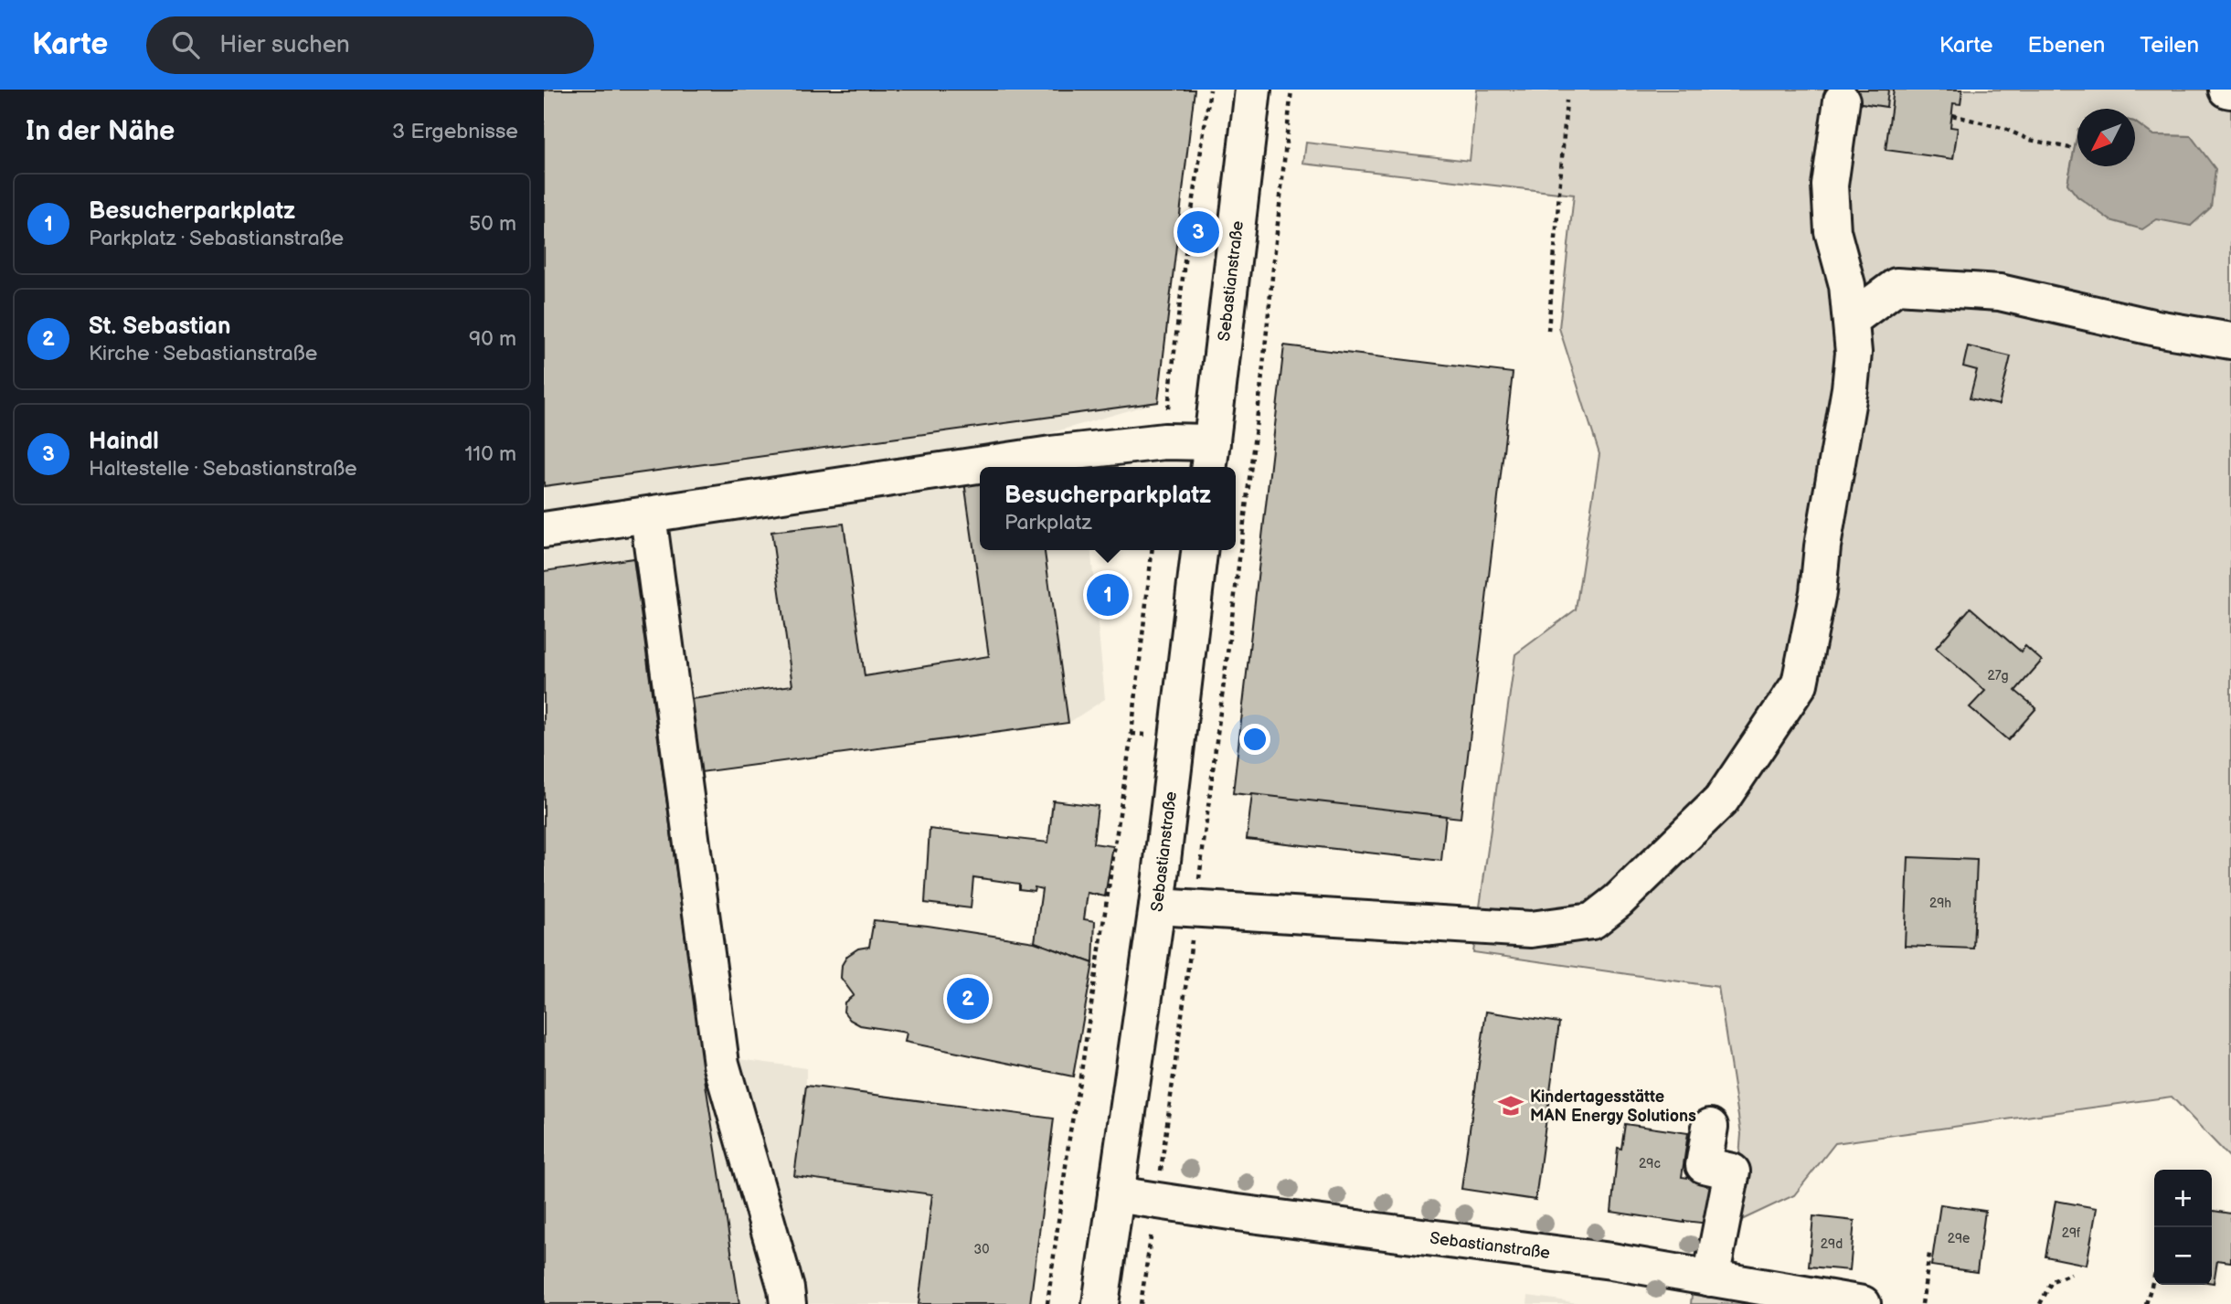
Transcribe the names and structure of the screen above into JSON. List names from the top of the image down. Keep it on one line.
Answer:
{"streets":{"main road":["Sebastianstraße"]},"places":{"school or university":["Kindertagesstätte MAN Energy Solutions"]},"house_numbers":["27g","29h","29c","29f","29e","29d","30"],"north":"bottom left","page":{"header":"Karte","search":"Hier suchen","nav":["Karte","Ebenen","Teilen"],"heading":["In der Nähe","3 Ergebnisse"],"list":[{"mark":"1","name":"Besucherparkplatz","note":"Parkplatz · Sebastianstraße","value":"50 m"},{"mark":"2","name":"St. Sebastian","note":"Kirche · Sebastianstraße","value":"90 m"},{"mark":"3","name":"Haindl","note":"Haltestelle · Sebastianstraße","value":"110 m"}],"pins":["3","1","2"],"popup":["Besucherparkplatz","Parkplatz"],"map_buttons":["+","−"]}}
